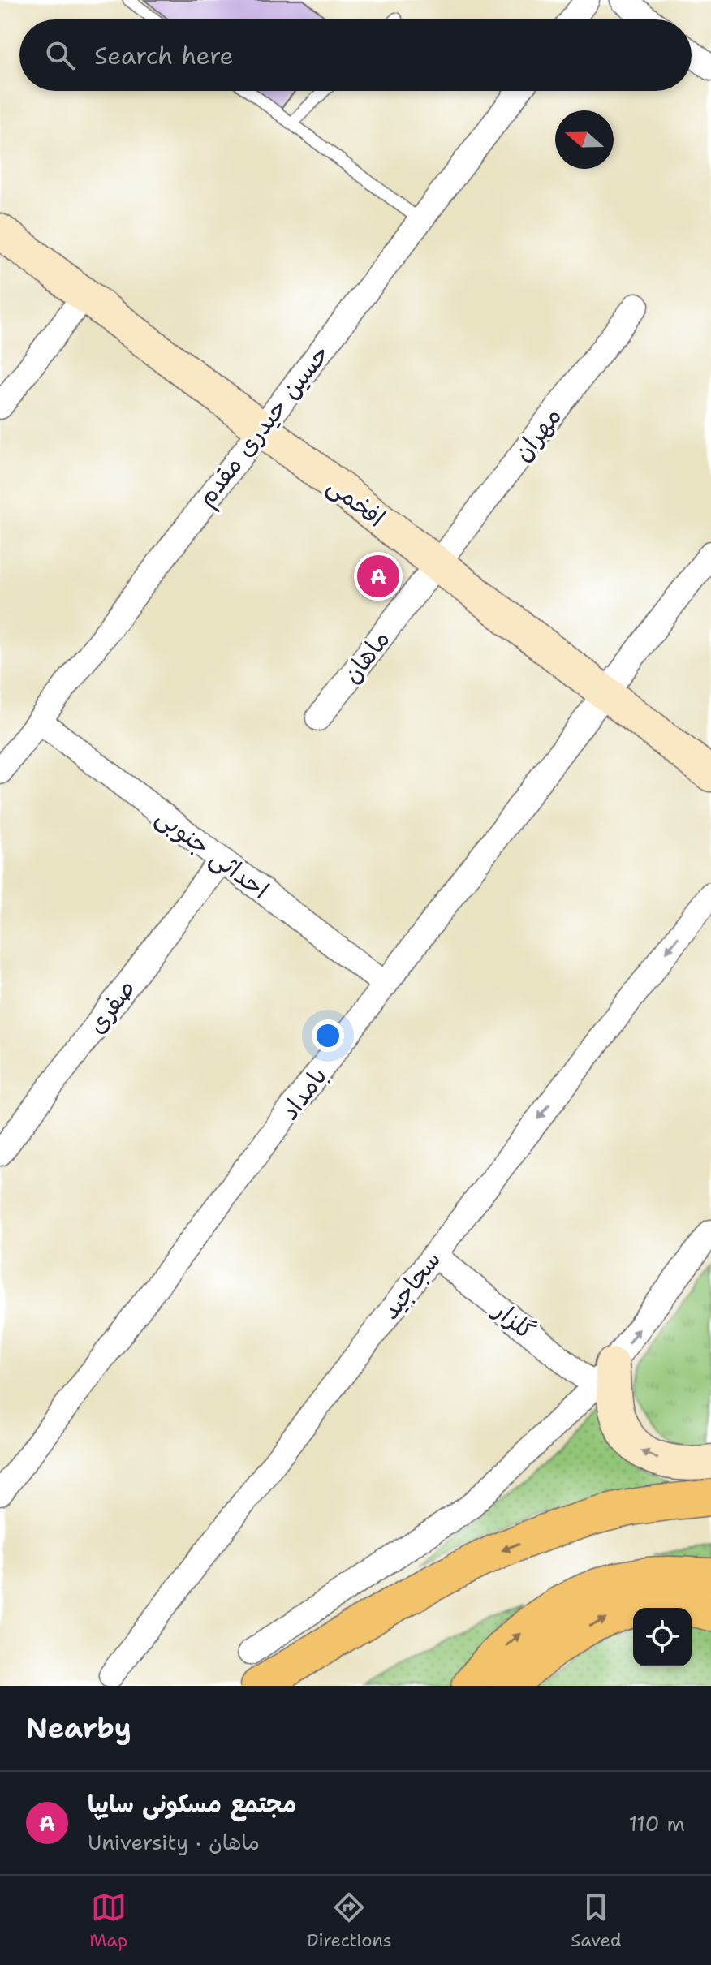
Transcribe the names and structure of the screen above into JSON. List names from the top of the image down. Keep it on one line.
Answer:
{"streets":{"street":["حسین حیدری مقدم","مهران","افخمی","ماهان","احداثی جنوبی","صفری","بامداد","سجاجید","گلزار"]},"crossings":[["حسین حیدری مقدم","افخمی"],["حسین حیدری مقدم","احداثی جنوبی"],["مهران","افخمی"],["مهران","ماهان"],["افخمی","ماهان"],["افخمی","بامداد"],["احداثی جنوبی","صفری"],["احداثی جنوبی","بامداد"],["سجاجید","گلزار"]],"north":"left","page":{"search":"Search here","pins":"A","heading":"Nearby","list":[{"mark":"A","name":"مجتمع مسکونی سایپا","note":"University · ماهان","value":"110 m"}],"nav":["Map","Directions","Saved"]}}
